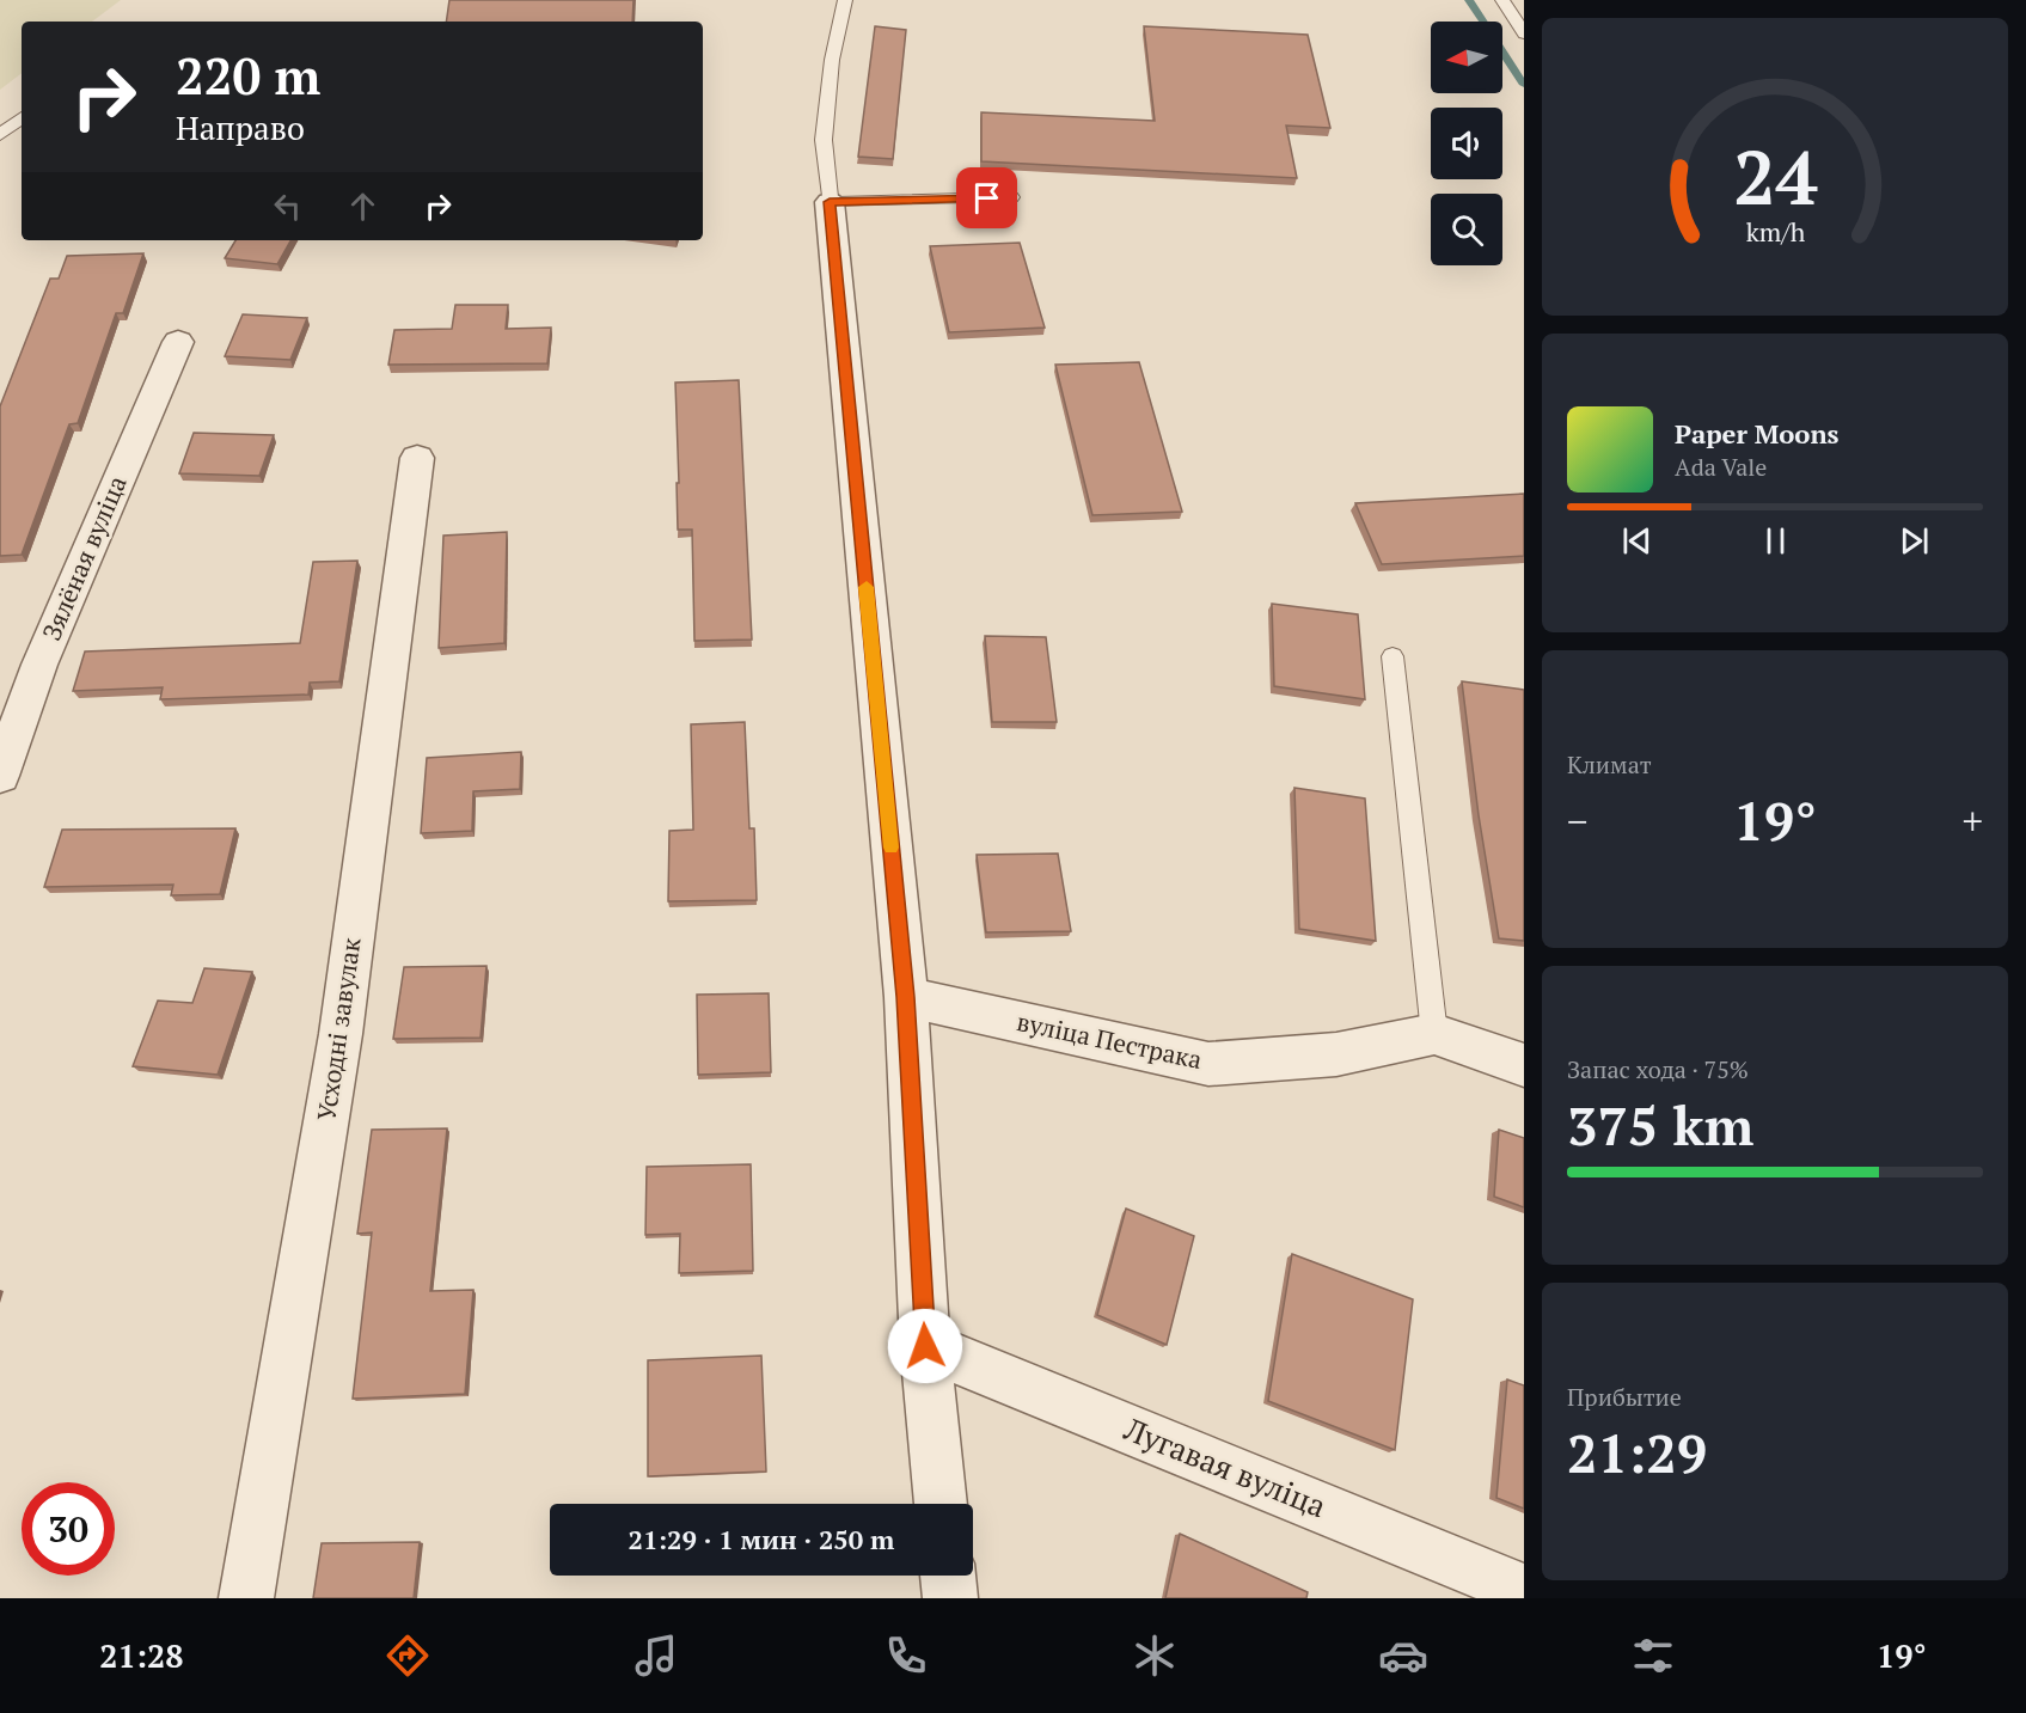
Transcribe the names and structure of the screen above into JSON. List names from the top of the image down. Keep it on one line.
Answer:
{"streets":{"street":["Зялёная вуліца","Усходні завулак","вуліца Пестрака","Лугавая вуліца"]},"north":"left","page":{"turn":["220 m","Направо"],"song":["Paper Moons","Ada Vale"],"tile":["Климат",["Запас хода · 75%","375 km"],["Прибытие","21:29"]],"heat":["−","19°","+"],"limit":"30","trip":"21:29 · 1 мин · 250 m","tabs":["21:28","19°"],"gauge":["24","km/h"]}}
